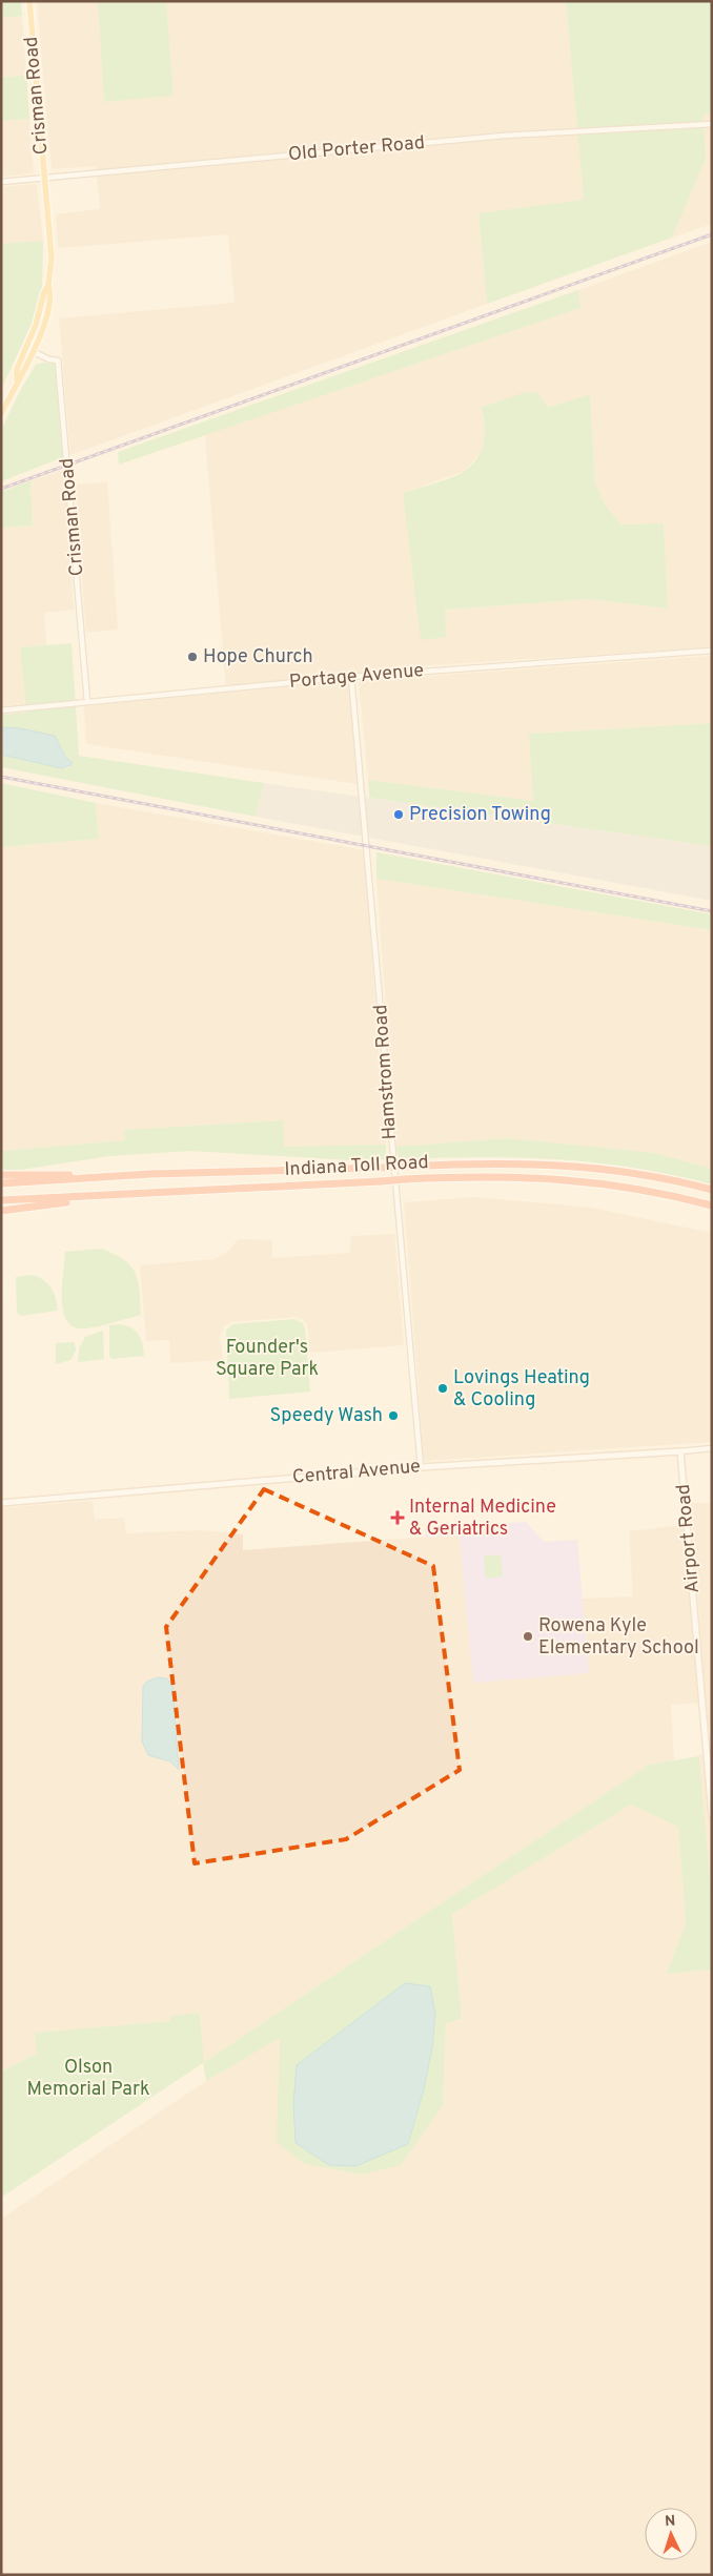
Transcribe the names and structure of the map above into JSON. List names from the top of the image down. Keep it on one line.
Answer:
{"streets":{"highway":["Indiana Toll Road"],"main road":["Crisman Road","Central Avenue","Airport Road"],"street":["Old Porter Road","Portage Avenue","Hamstrom Road"]},"crossings":[["Crisman Road","Old Porter Road"],["Crisman Road","Portage Avenue"],["Portage Avenue","Hamstrom Road"],["Hamstrom Road","Central Avenue"],["Central Avenue","Airport Road"]],"parks":["Founder's Square Park","Olson Memorial Park"],"places":{"other":["Hope Church","Precision Towing","Lovings Heating & Cooling","Speedy Wash","Rowena Kyle Elementary School"],"health":["Internal Medicine & Geriatrics"]},"north":"top"}
